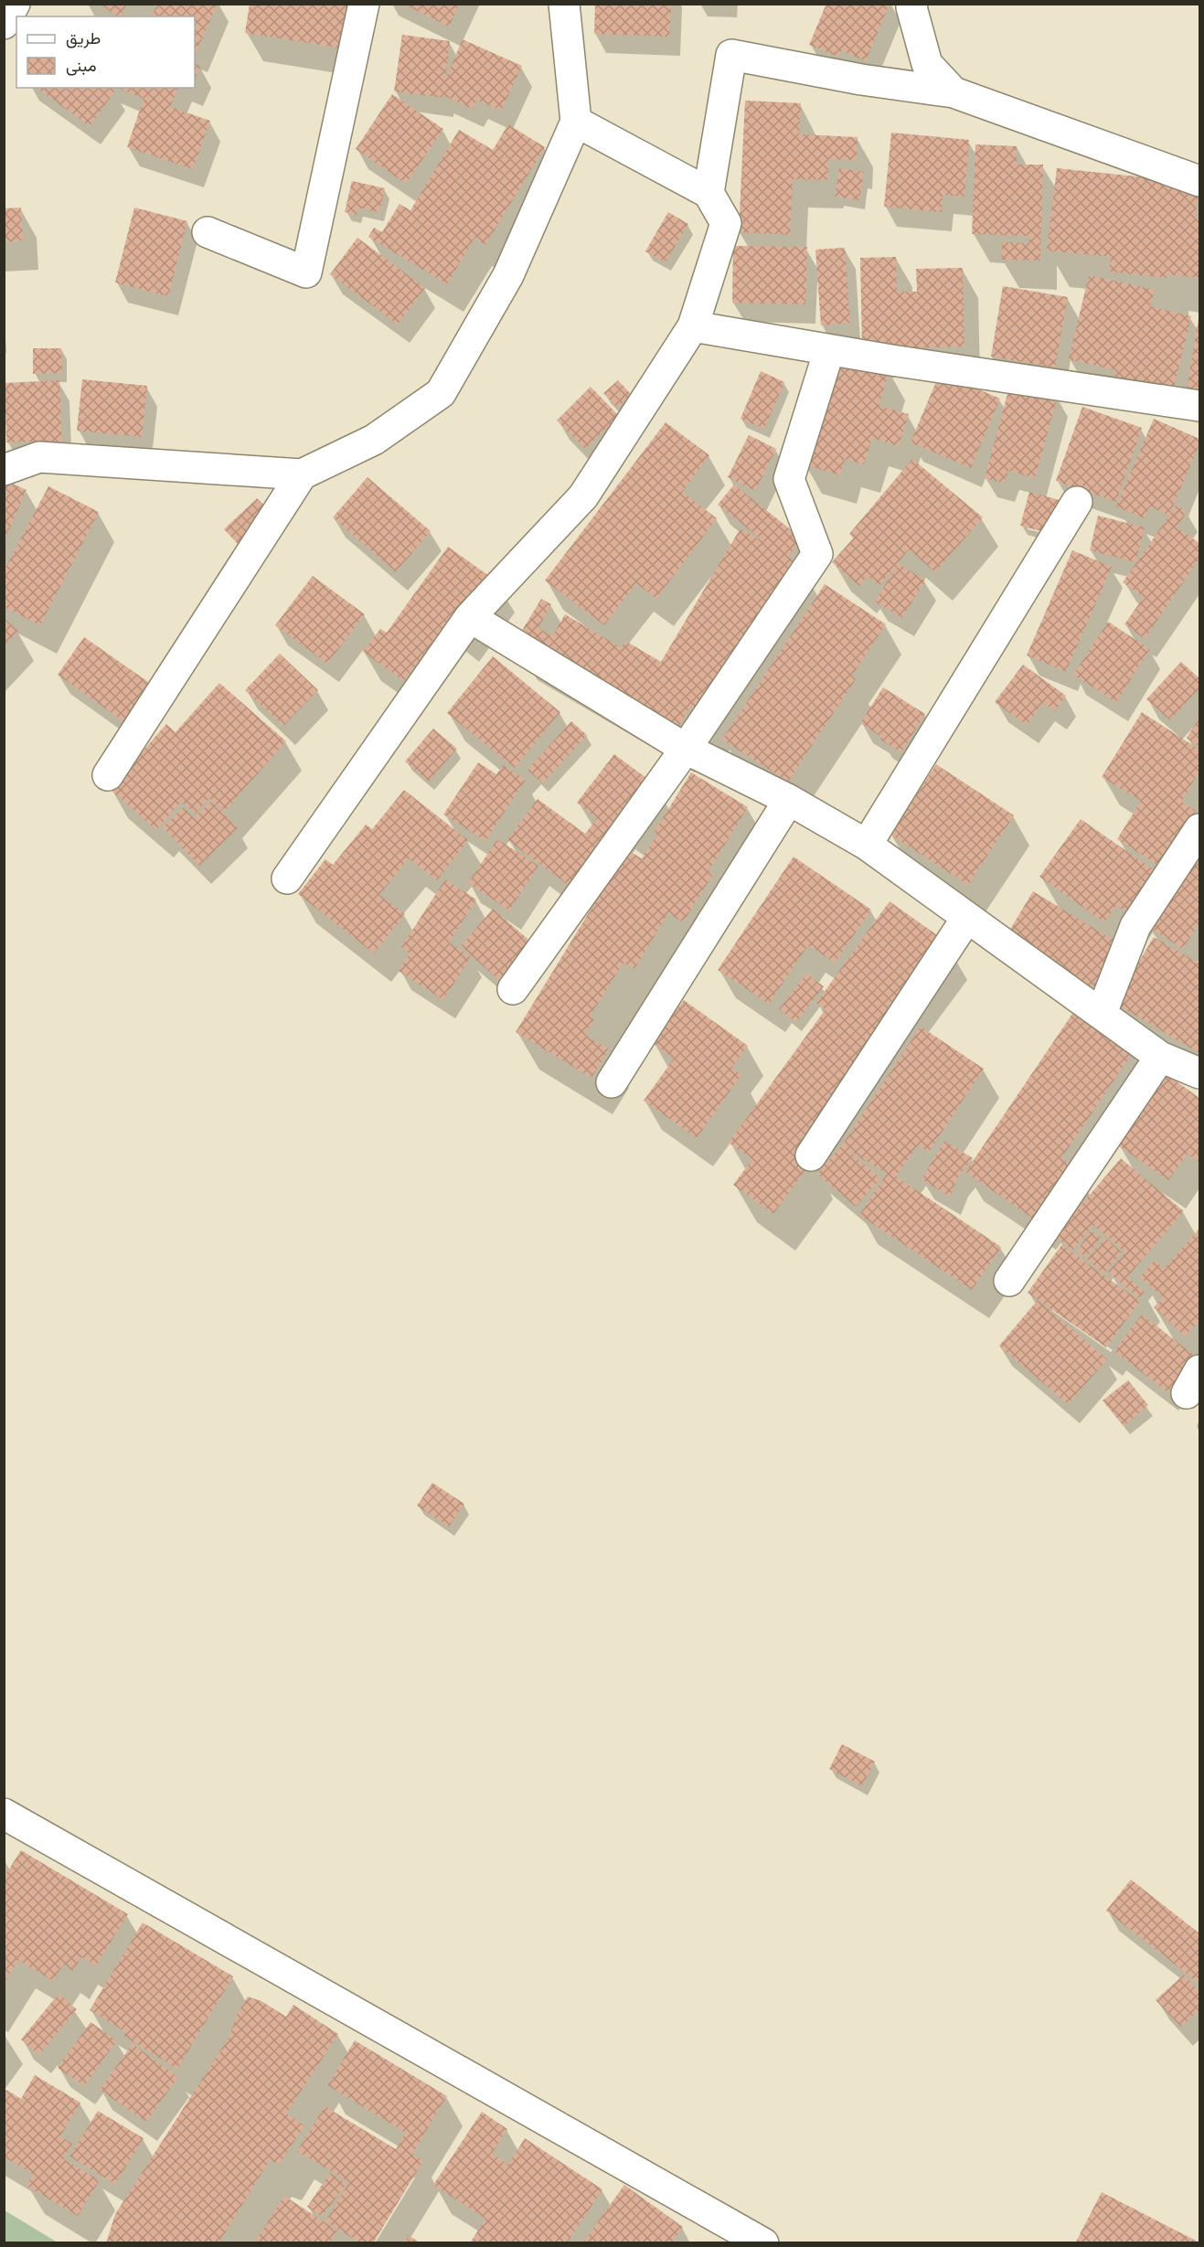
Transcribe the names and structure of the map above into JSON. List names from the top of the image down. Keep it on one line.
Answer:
{"legend":["طريق","مبنى"]}
